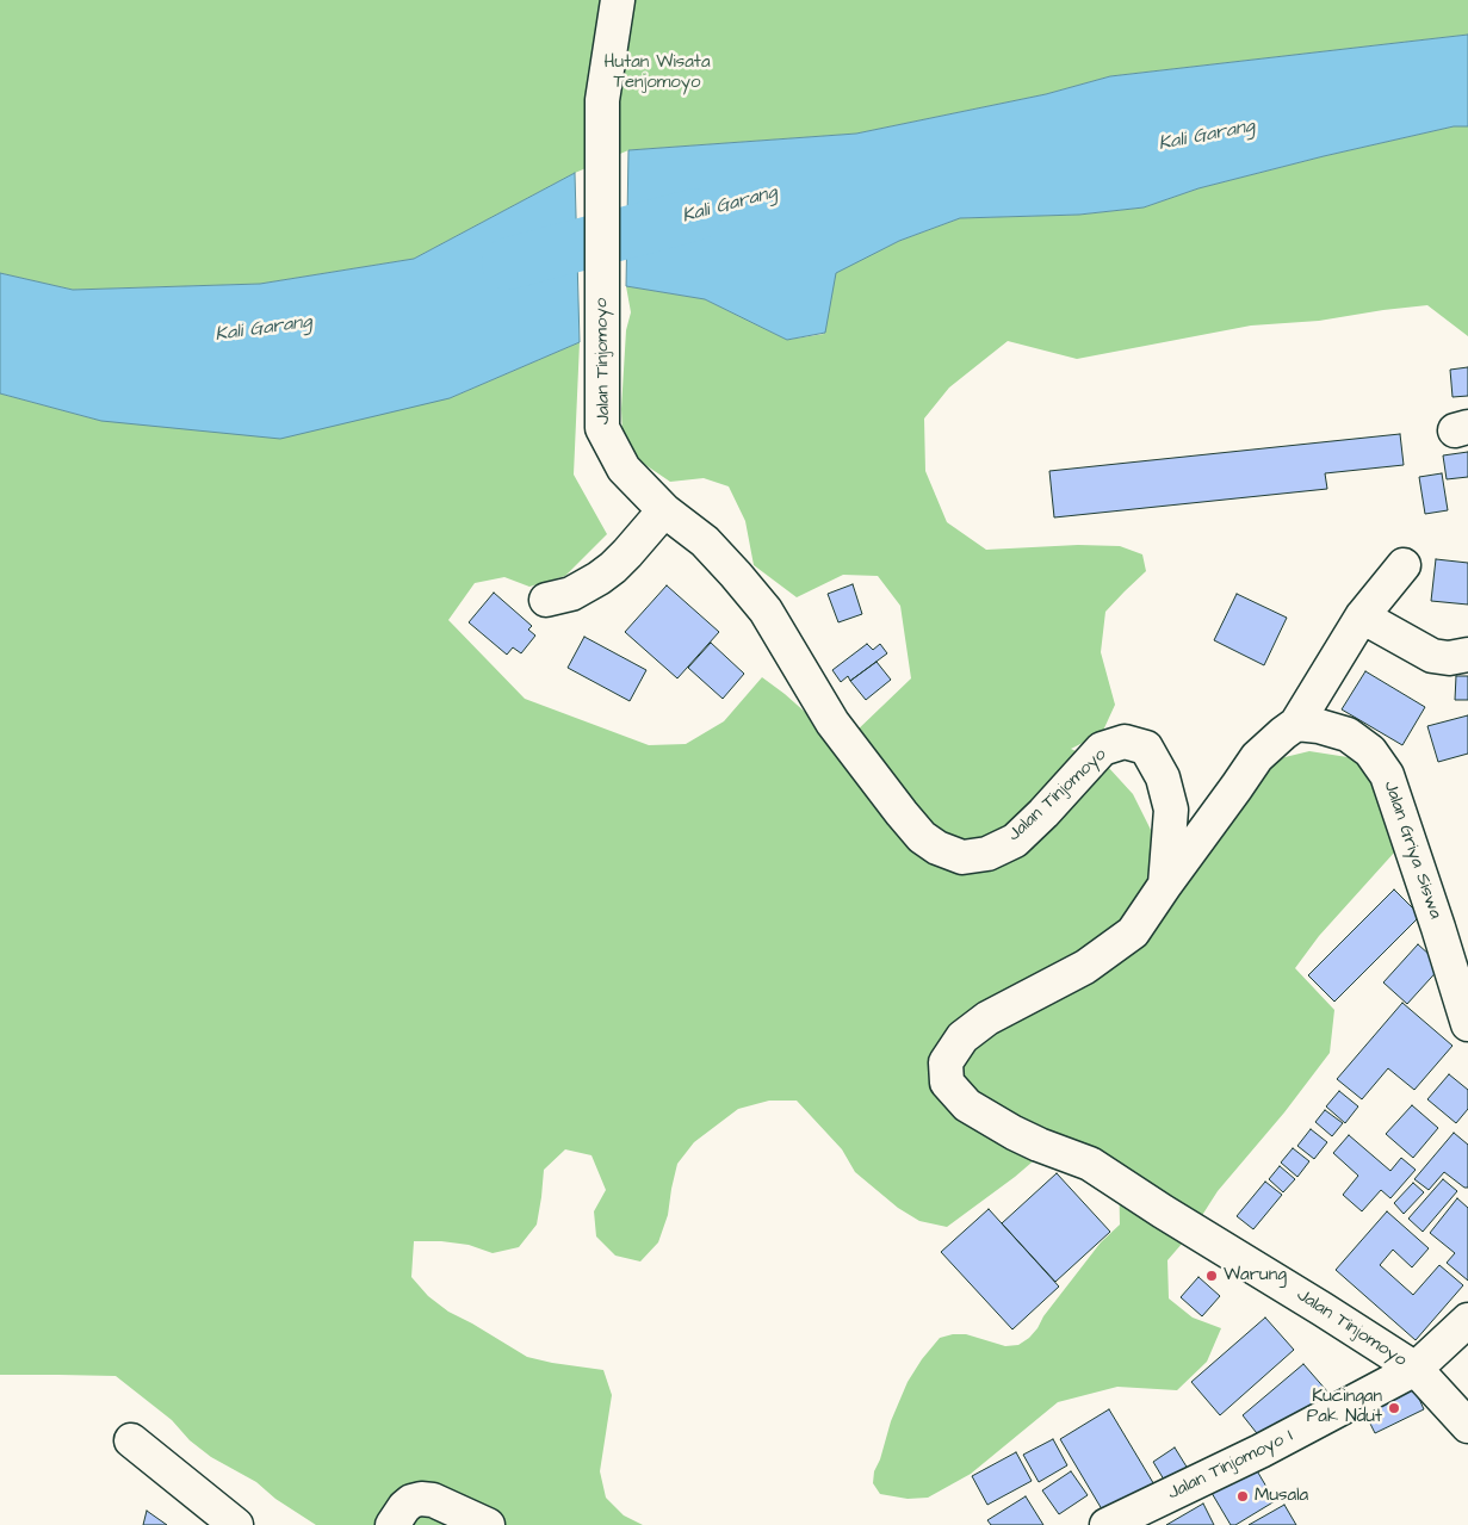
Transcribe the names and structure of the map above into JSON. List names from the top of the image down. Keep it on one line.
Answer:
{"streets":{"street":["Jalan Tinjomoyo","Jalan Griya Siswa","Jalan Tinjomoyo I"]},"crossings":[["Jalan Tinjomoyo","Jalan Tinjomoyo I"]],"water":["Kali Garang"],"parks":["Hutan Wisata Tenjomoyo"],"places":["Warung","Kucingan Pak Ndut","Musala"]}
